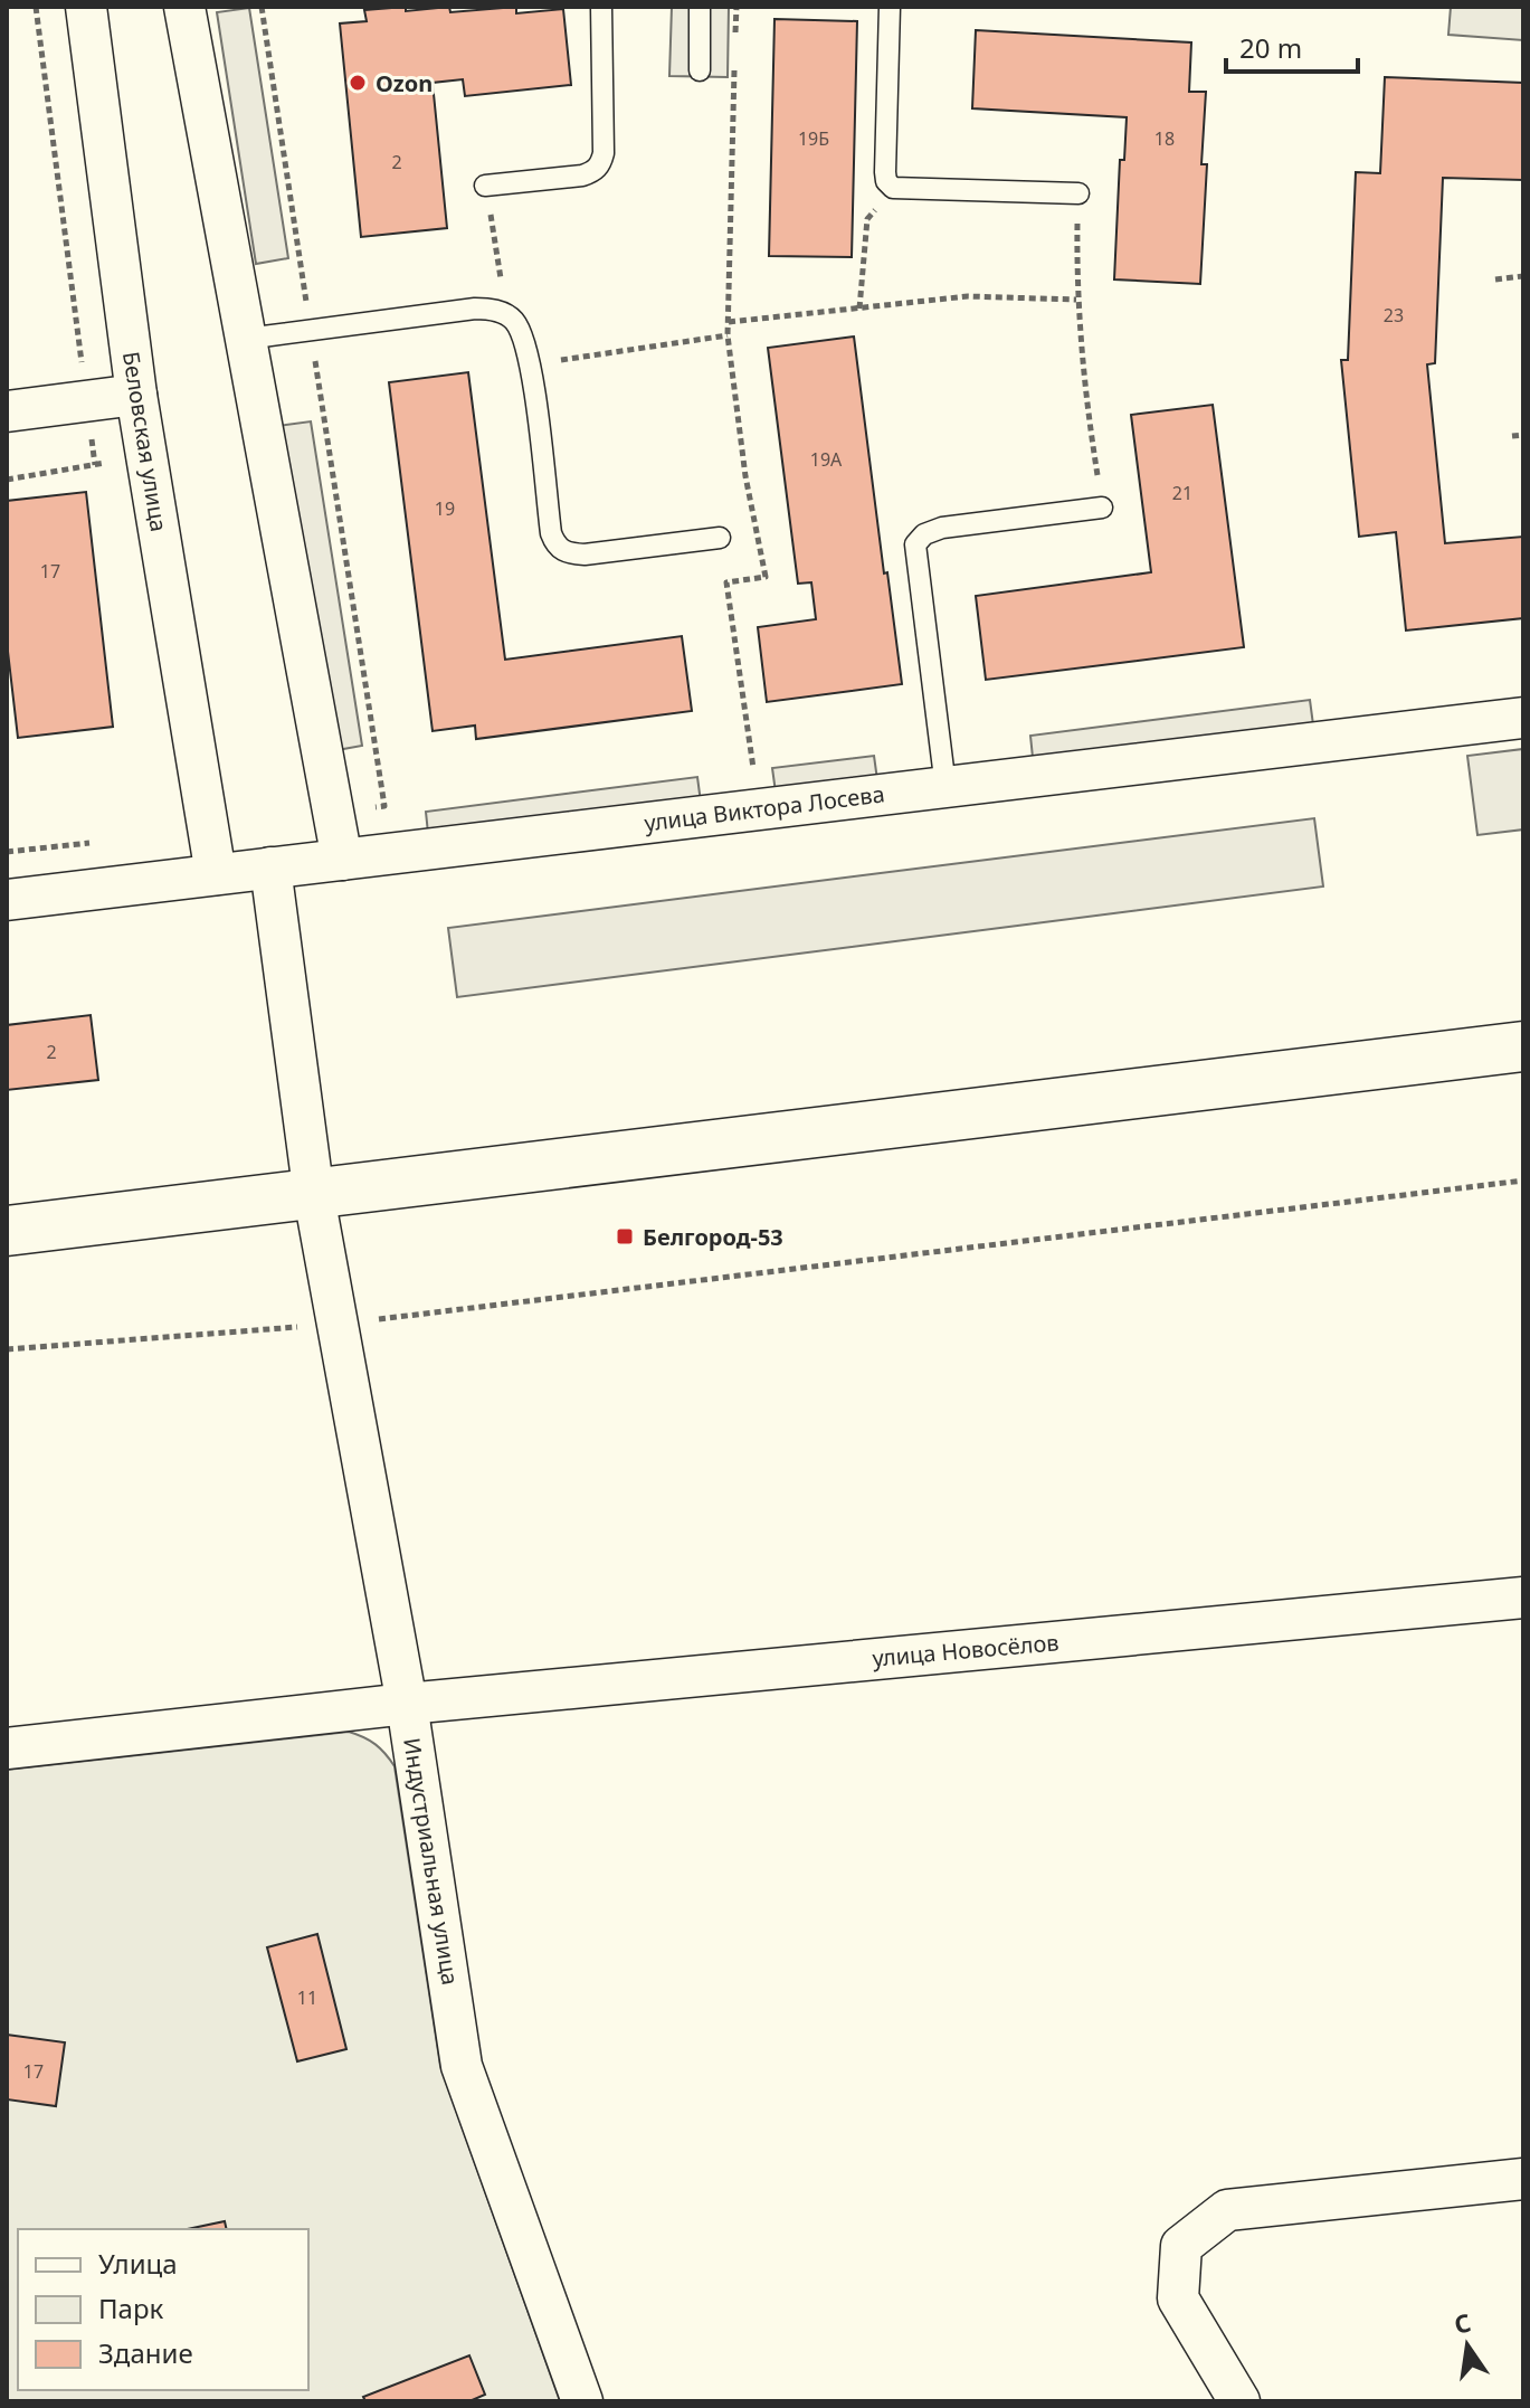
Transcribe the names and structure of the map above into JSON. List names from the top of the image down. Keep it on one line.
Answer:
{"streets":{"street":["Беловская улица","улица Виктора Лосева","улица Новосёлов","Индустриальная улица"]},"crossings":[["Беловская улица","улица Виктора Лосева"],["улица Виктора Лосева","Индустриальная улица"],["улица Новосёлов","Индустриальная улица"]],"places":{"other":["Ozon"],"transit":["Белгород-53"]},"house_numbers":["19Б","18","2","23","19А","21","19","17","2","11","17"],"legend":["Улица","Парк","Здание"],"scale_bar":"20 m","north":"top"}
